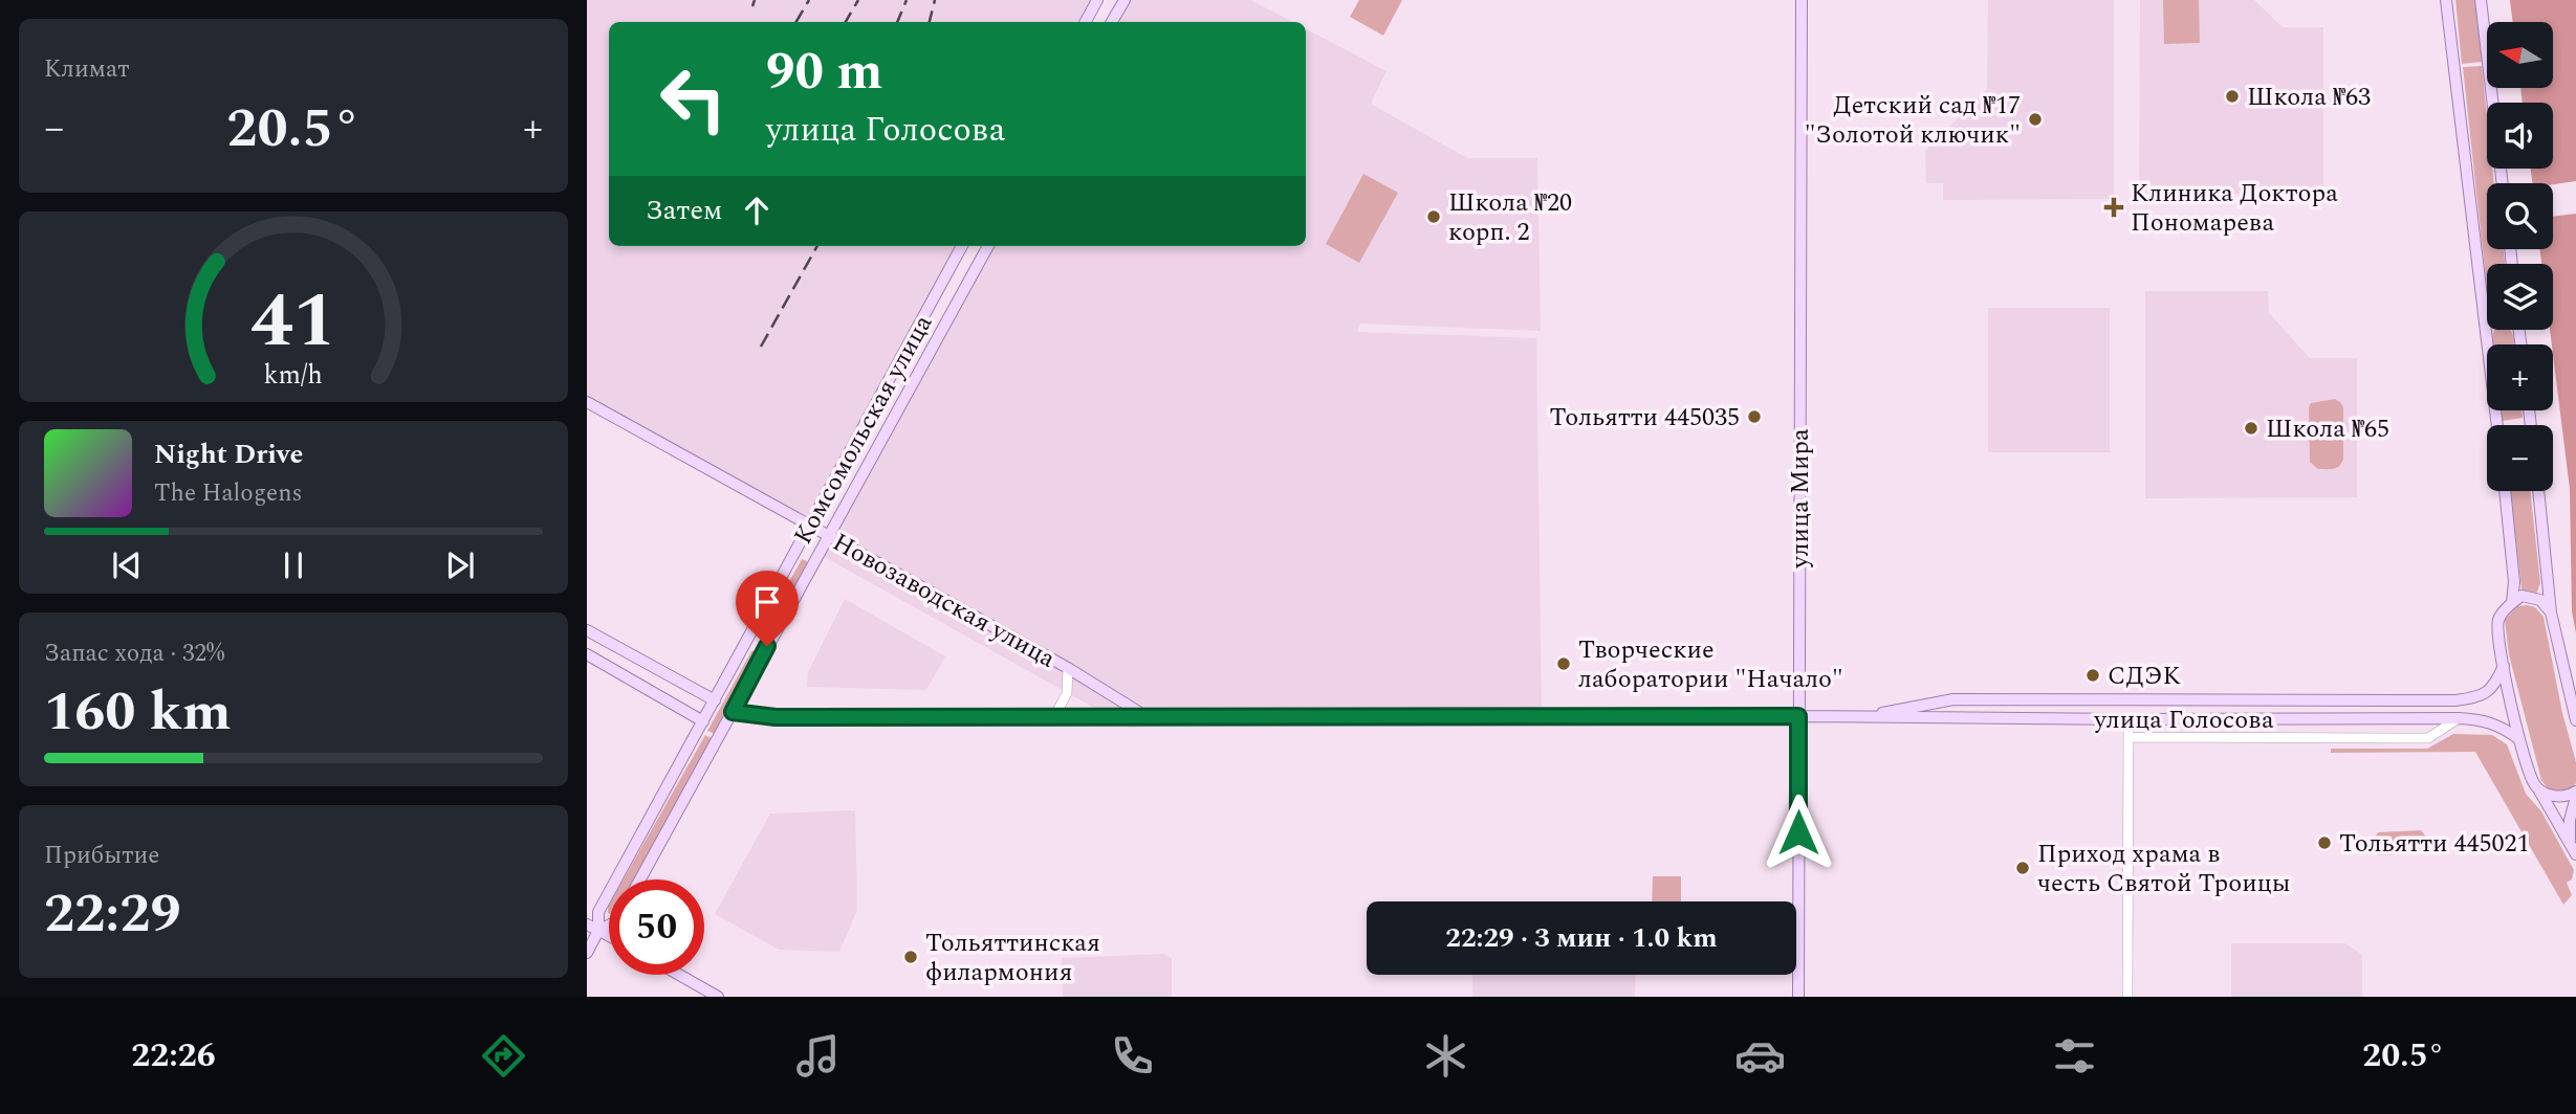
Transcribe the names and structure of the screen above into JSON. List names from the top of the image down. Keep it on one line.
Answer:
{"streets":{"main road":["Комсомольская улица","улица Мира","Новозаводская улица","улица Голосова"]},"crossings":[["Комсомольская улица","Новозаводская улица"],["улица Мира","улица Голосова"],["Новозаводская улица","улица Голосова"]],"places":{"other":["Школа №63","Детский сад №17 \"Золотой ключик\"","Школа №20 корп. 2","Тольятти 445035","Школа №65","Творческие лаборатории \"Начало\"","СДЭК","Тольятти 445021","Приход храма в честь Святой Троицы","Тольяттинская филармония"],"health":["Клиника Доктора Пономарева"]},"north":"left","page":{"tile":["Климат",["Запас хода · 32%","160 km"],["Прибытие","22:29"]],"map_buttons":["+","−"],"turn":["90 m","улица Голосова"],"heat":["−","20.5°","+"],"then":"Затем","song":["Night Drive","The Halogens"],"limit":"50","trip":"22:29 · 3 мин · 1.0 km","tabs":["22:26","20.5°"],"gauge":["41","km/h"]}}
